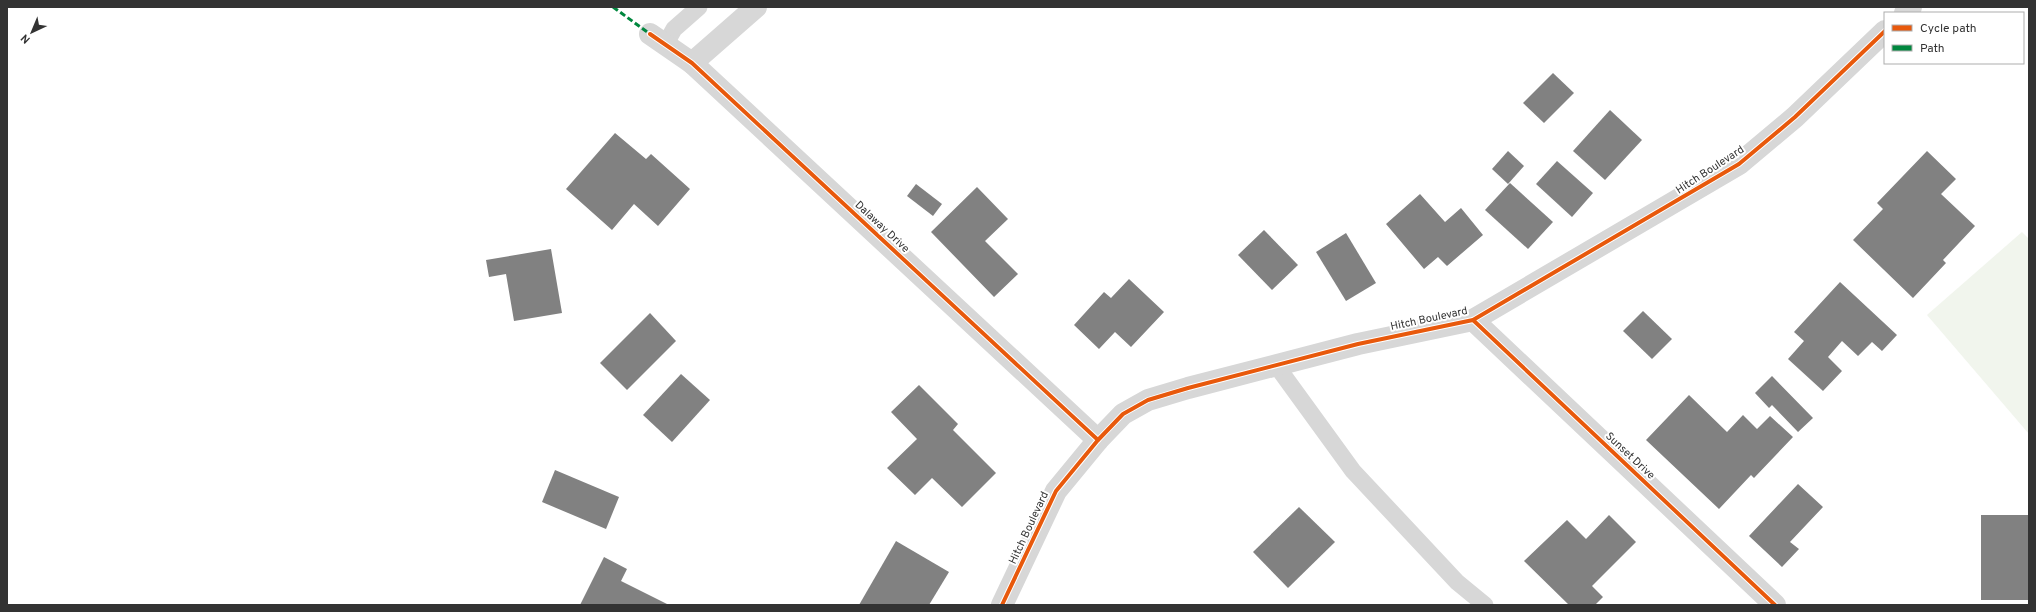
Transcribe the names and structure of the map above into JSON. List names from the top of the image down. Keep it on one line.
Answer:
{"streets":{"street":["Hitch Boulevard","Dalaway Drive","Sunset Drive"]},"crossings":[["Hitch Boulevard","Dalaway Drive"],["Hitch Boulevard","Sunset Drive"]],"legend":["Cycle path","Path"],"north":"bottom left"}
